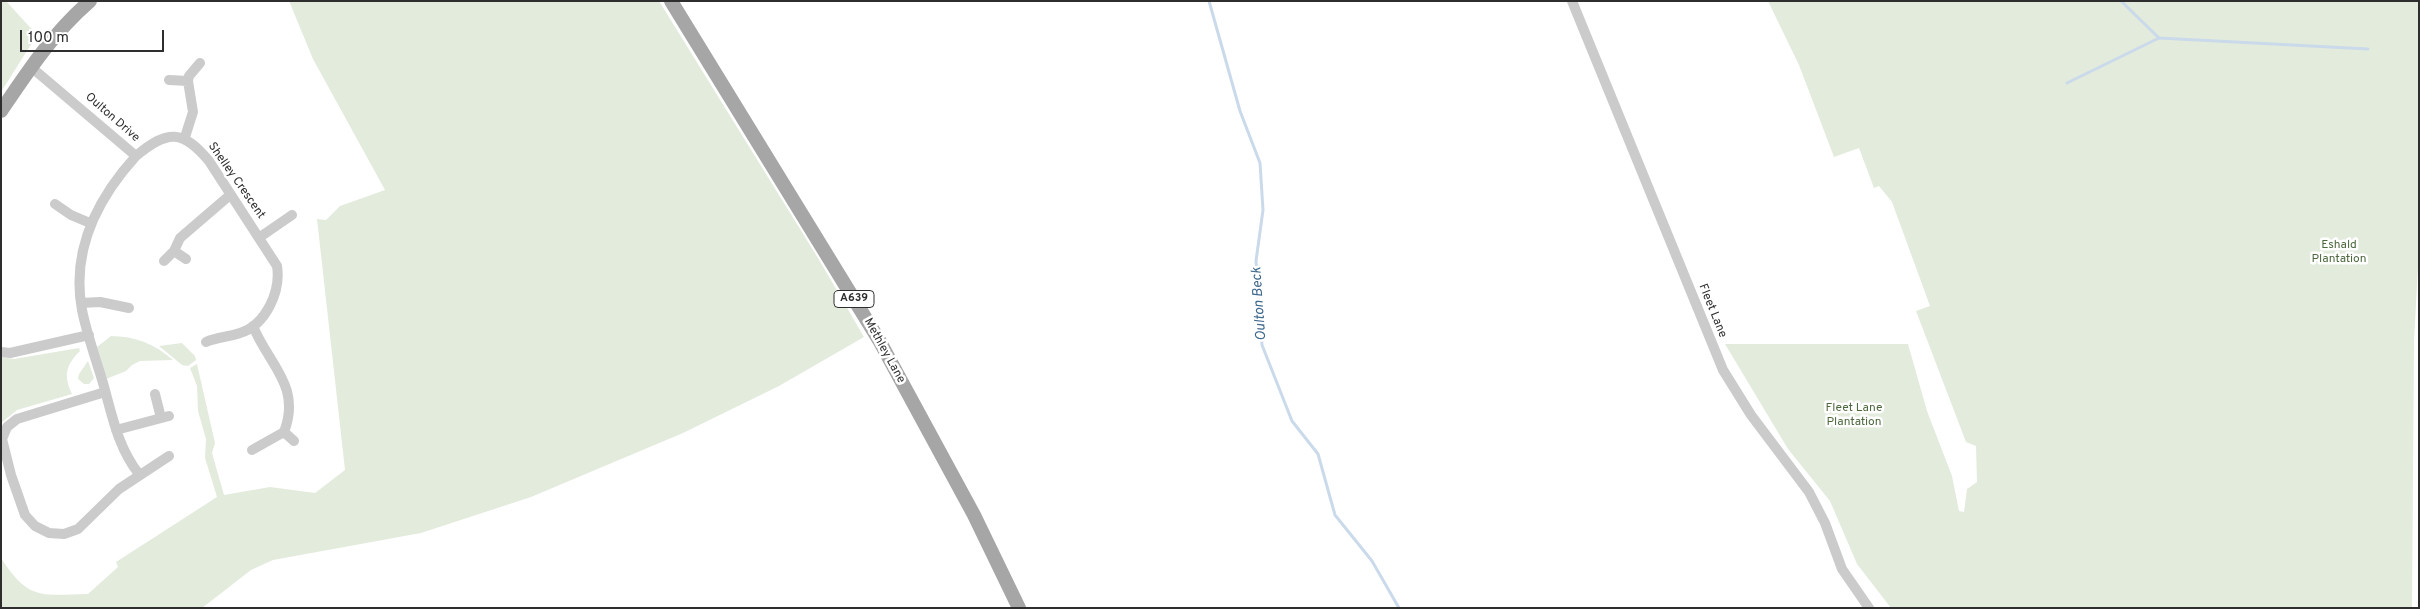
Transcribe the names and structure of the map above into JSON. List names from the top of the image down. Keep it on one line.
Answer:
{"streets":{"main road":["A639","Methley Lane"],"street":["Oulton Drive","Shelley Crescent","Fleet Lane"]},"water":["Oulton Beck"],"parks":["Eshald Plantation","Fleet Lane Plantation"],"scale_bar":"100 m"}
